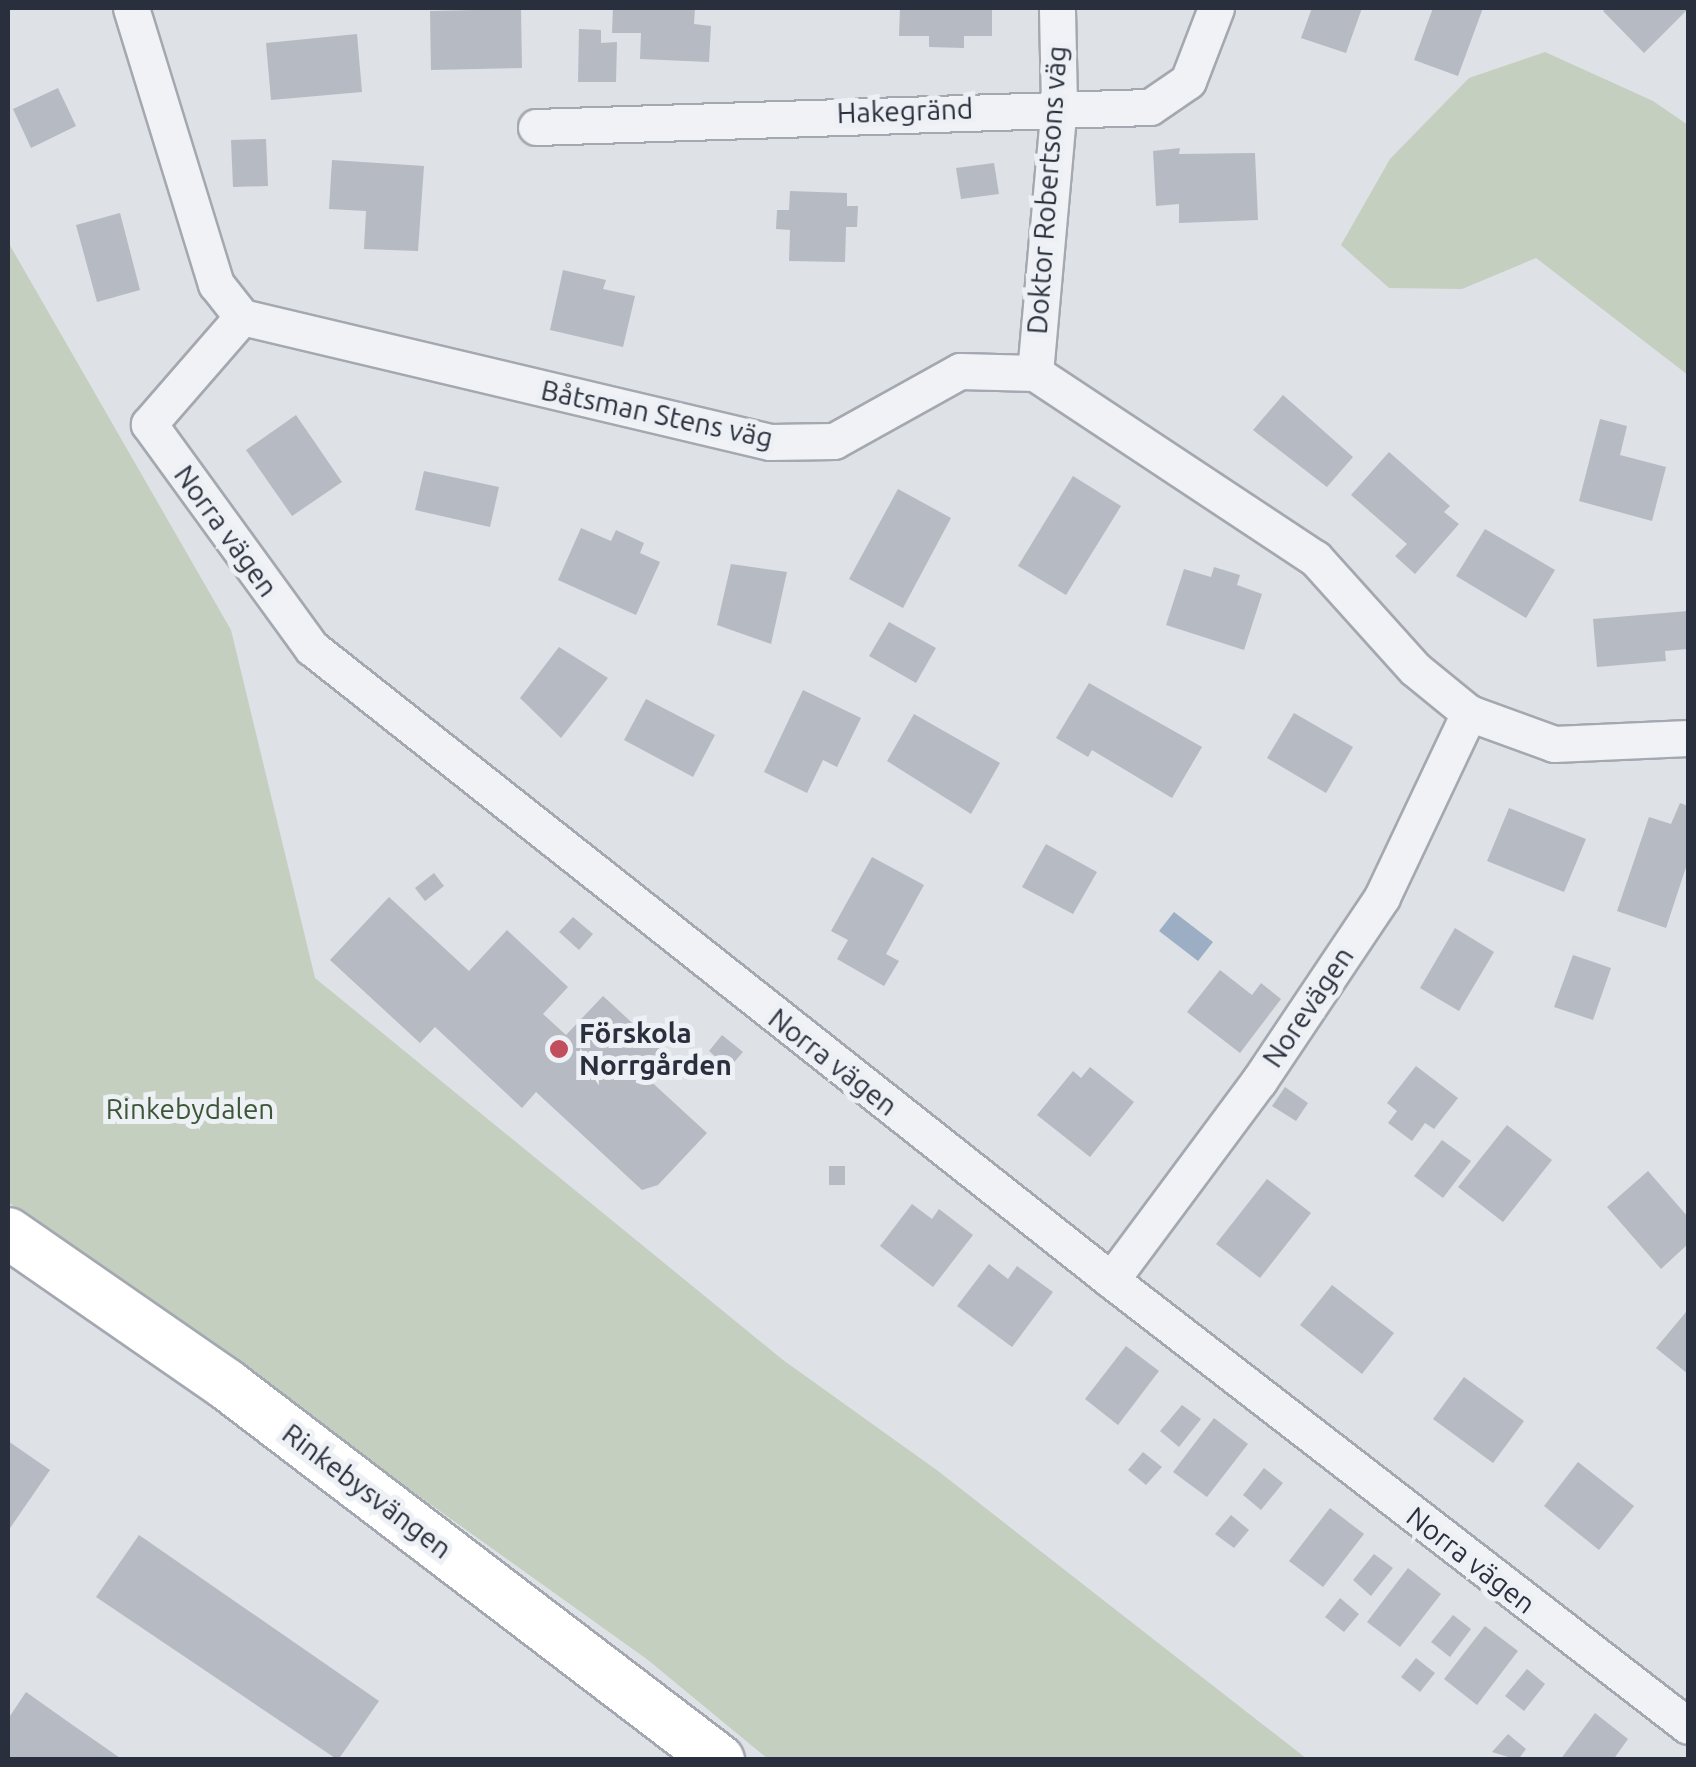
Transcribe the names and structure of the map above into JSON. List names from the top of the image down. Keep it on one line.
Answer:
{"streets":{"street":["Hakegränd","Doktor Robertsons väg","Båtsman Stens väg","Norra vägen","Norevägen","Rinkebysvängen"]},"crossings":[["Hakegränd","Doktor Robertsons väg"],["Doktor Robertsons väg","Båtsman Stens väg"],["Båtsman Stens väg","Norra vägen"],["Norra vägen","Norevägen"]],"parks":["Rinkebydalen"],"places":["Förskola Norrgården"]}
